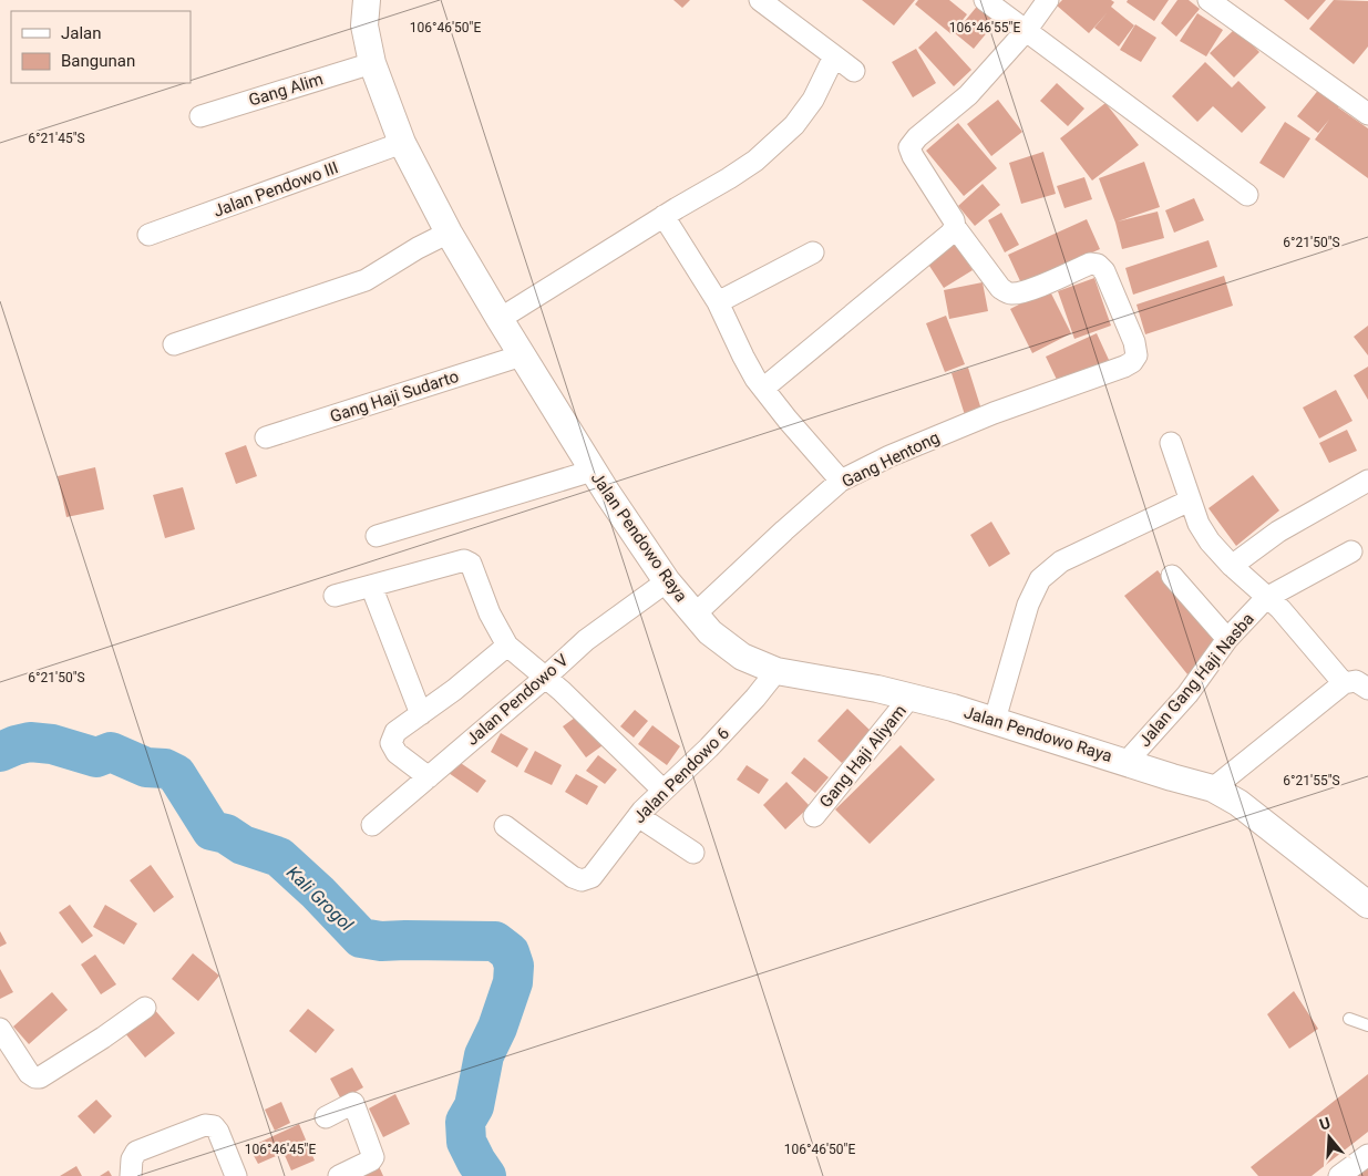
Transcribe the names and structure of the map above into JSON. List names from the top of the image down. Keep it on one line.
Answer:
{"streets":{"street":["Gang Alim","Jalan Pendowo III","Gang Haji Sudarto","Gang Hentong","Jalan Pendowo Raya","Jalan Gang Haji Nasba","Jalan Pendowo V","Gang Haji Aliyam","Jalan Pendowo 6"]},"crossings":[["Gang Alim","Jalan Pendowo Raya"],["Jalan Pendowo III","Jalan Pendowo Raya"],["Gang Haji Sudarto","Jalan Pendowo Raya"],["Gang Hentong","Jalan Pendowo Raya"],["Jalan Pendowo Raya","Jalan Gang Haji Nasba"],["Jalan Pendowo Raya","Jalan Pendowo V"],["Jalan Pendowo Raya","Gang Haji Aliyam"],["Jalan Pendowo Raya","Jalan Pendowo 6"]],"water":["Kali Grogol"],"legend":["Jalan","Bangunan"],"north":"top","coordinates":["106°46'50\"E","106°46'55\"E","6°21'45\"S","6°21'50\"S","6°21'55\"S","106°46'45\"E"]}
